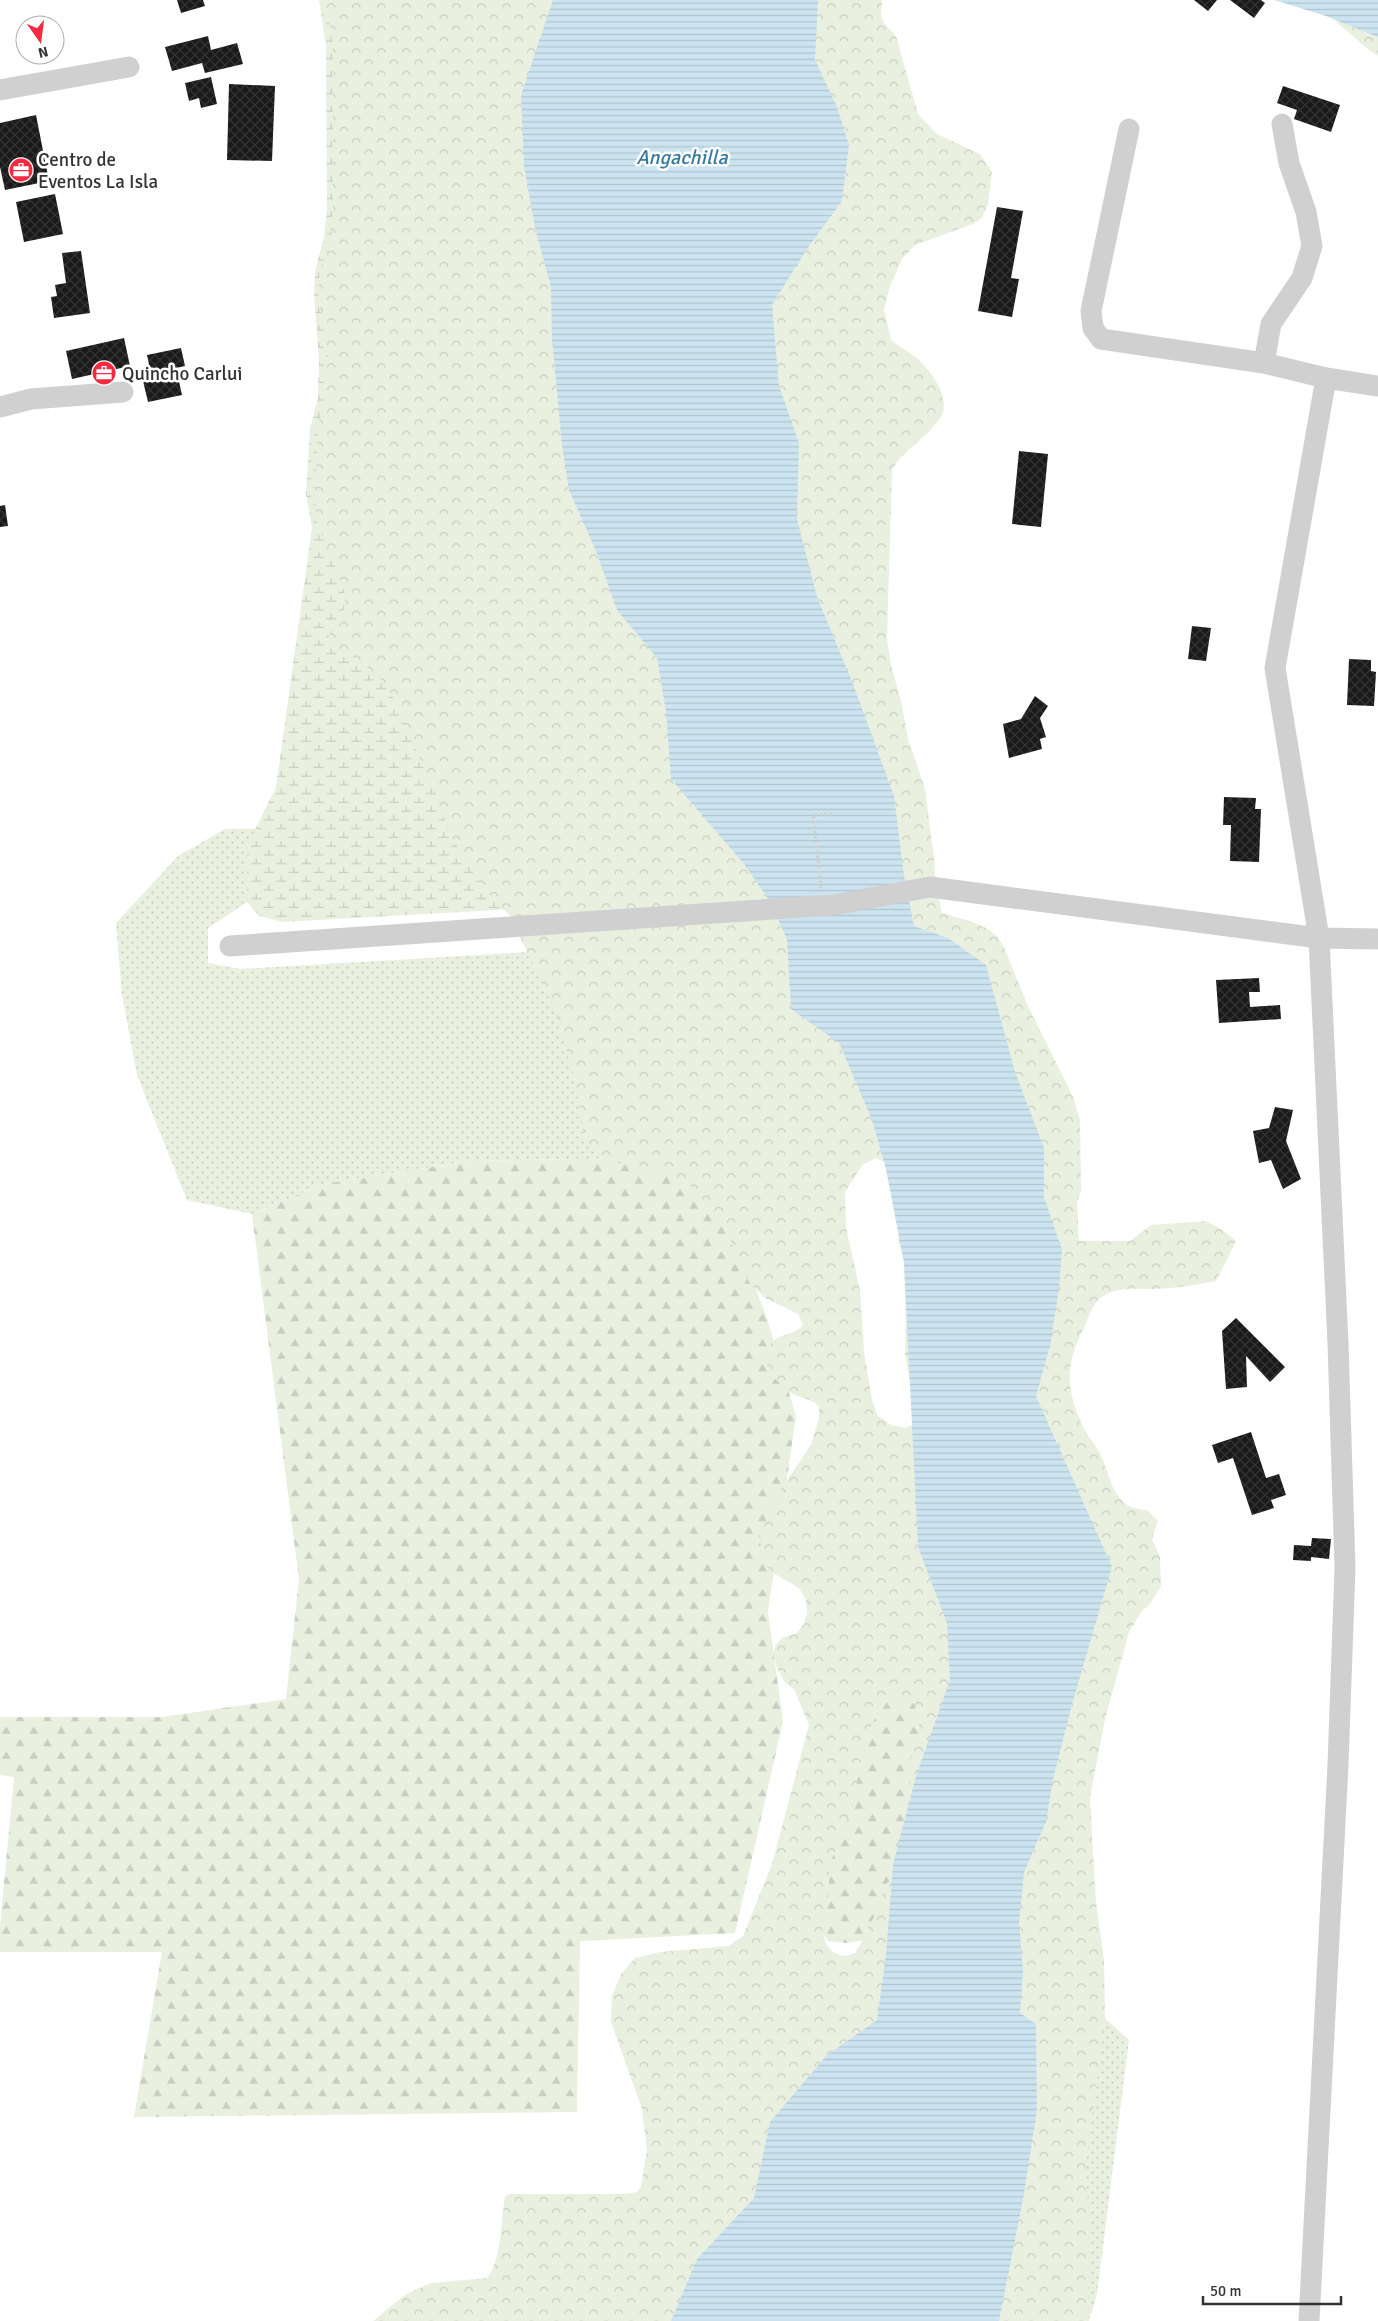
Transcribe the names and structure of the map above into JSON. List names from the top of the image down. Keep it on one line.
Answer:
{"water":["Angachilla"],"places":{"office":["Centro de Eventos La Isla","Quincho Carlui"]},"scale_bar":"50 m","north":"bottom"}
